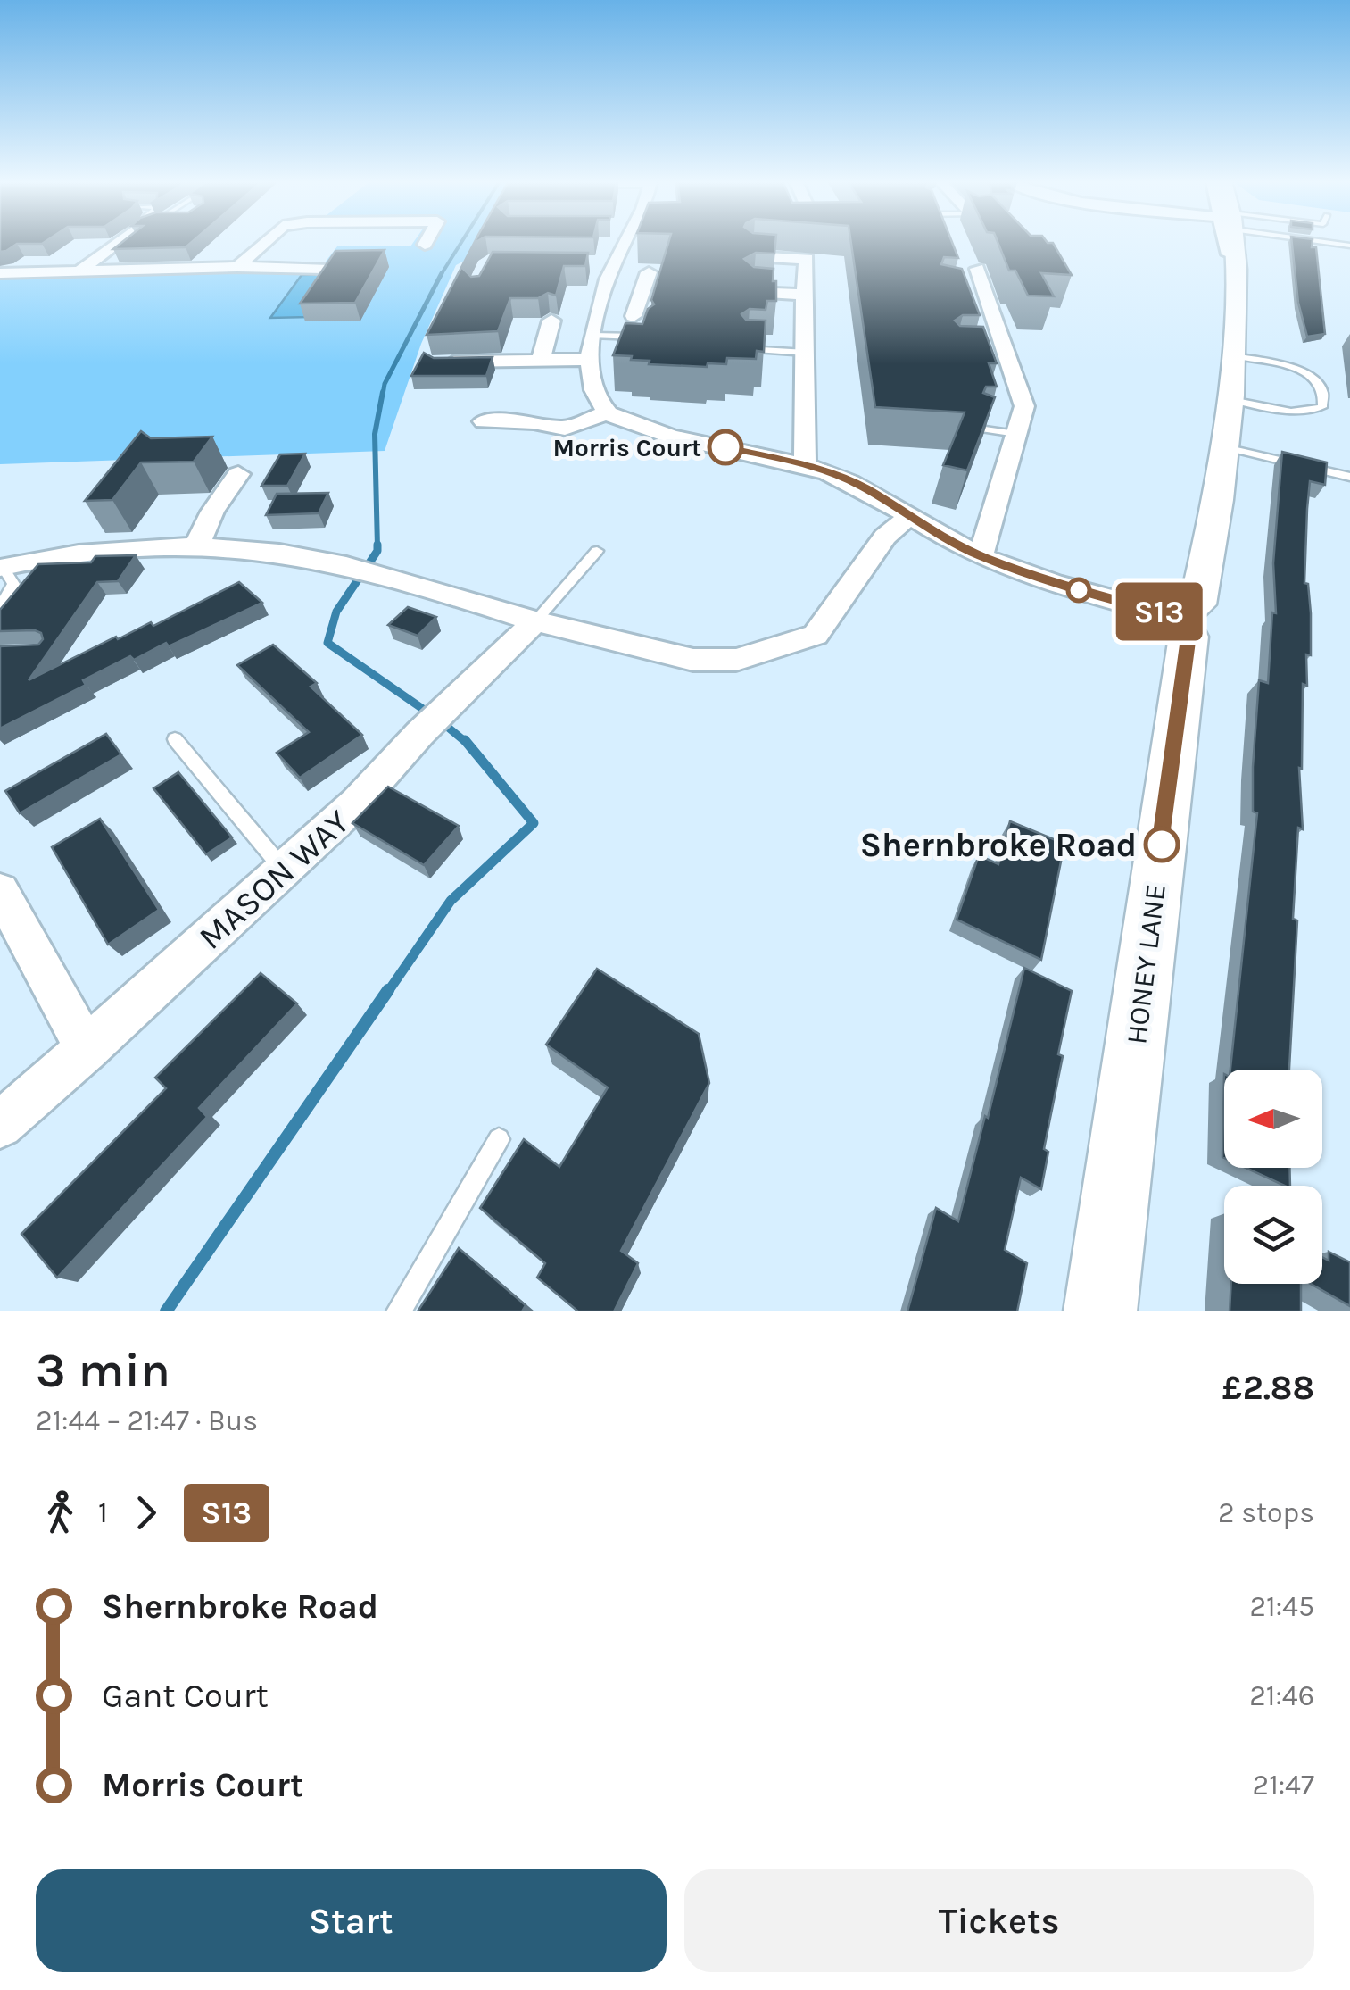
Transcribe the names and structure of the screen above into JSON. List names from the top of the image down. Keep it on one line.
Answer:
{"streets":{"street":["MASON WAY","HONEY LANE"]},"places":["Morris Court","Shernbroke Road"],"lines":["bus line S13"],"north":"left","page":{"on_map":"S13","heading":["3 min","21:44 – 21:47 · Bus","£2.88"],"legs":["1","S13","2 stops"],"list":[{"name":"Shernbroke Road","value":"21:45"},{"name":"Gant Court","value":"21:46"},{"name":"Morris Court","value":"21:47"}],"buttons":["Start","Tickets"]}}
